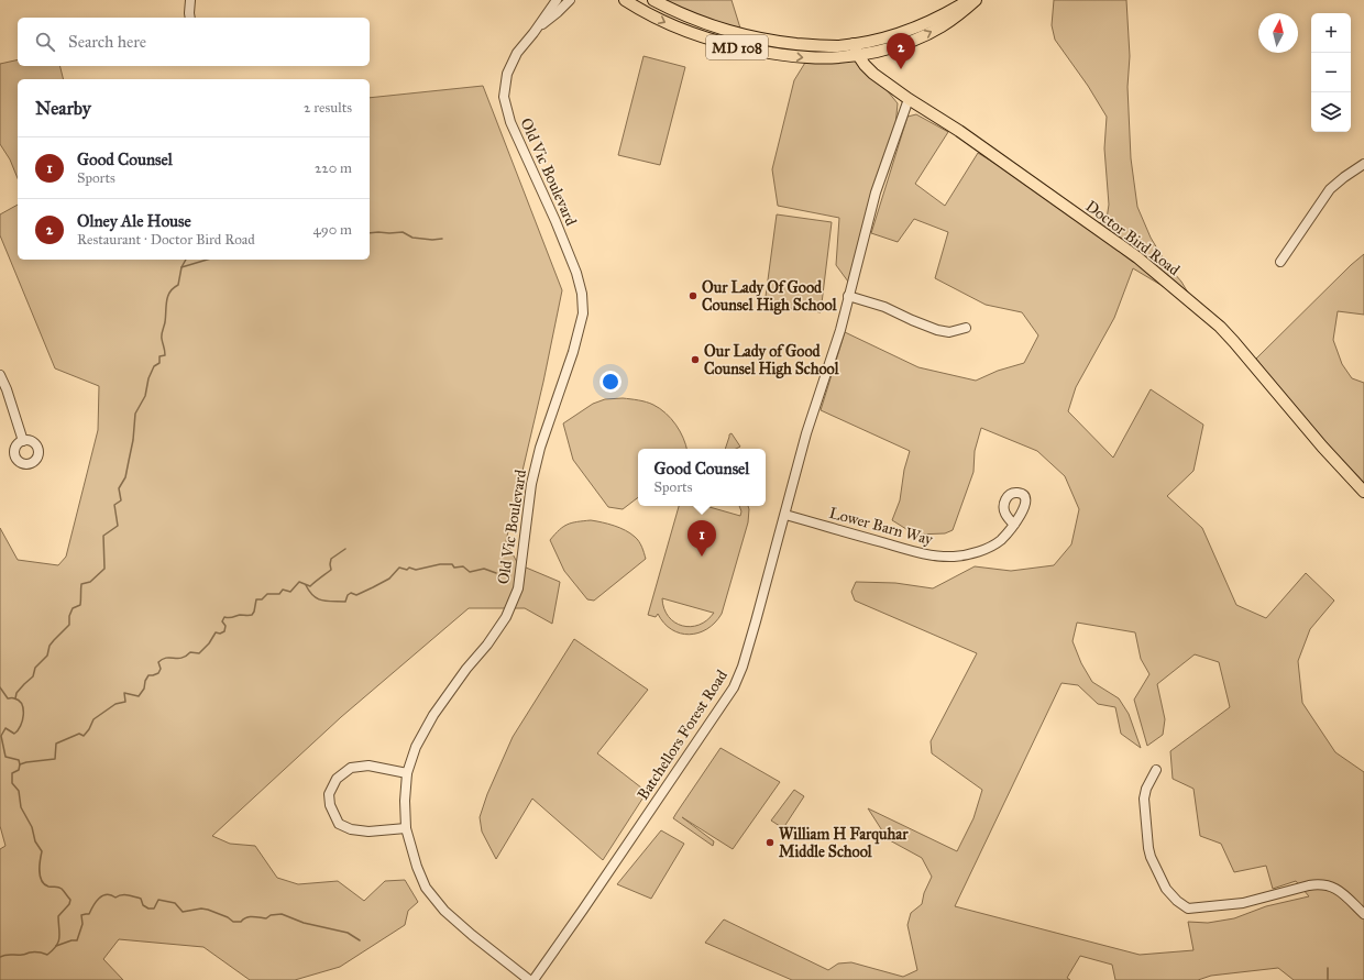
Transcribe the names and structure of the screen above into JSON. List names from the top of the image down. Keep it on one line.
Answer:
{"streets":{"main road":["MD 108","Doctor Bird Road"],"street":["Old Vic Boulevard","Lower Barn Way","Batchellors Forest Road"]},"crossings":[["MD 108","Doctor Bird Road"],["Doctor Bird Road","Batchellors Forest Road"],["Lower Barn Way","Batchellors Forest Road"]],"places":["Our Lady Of Good Counsel High School","Our Lady of Good Counsel High School","William H Farquhar Middle School"],"north":"top","page":{"map_buttons":["+","−"],"search":"Search here","pins":["2","1"],"heading":["Nearby","2 results"],"list":[{"mark":"1","name":"Good Counsel","note":"Sports","value":"220 m"},{"mark":"2","name":"Olney Ale House","note":"Restaurant · Doctor Bird Road","value":"490 m"}],"popup":["Good Counsel","Sports"]}}
